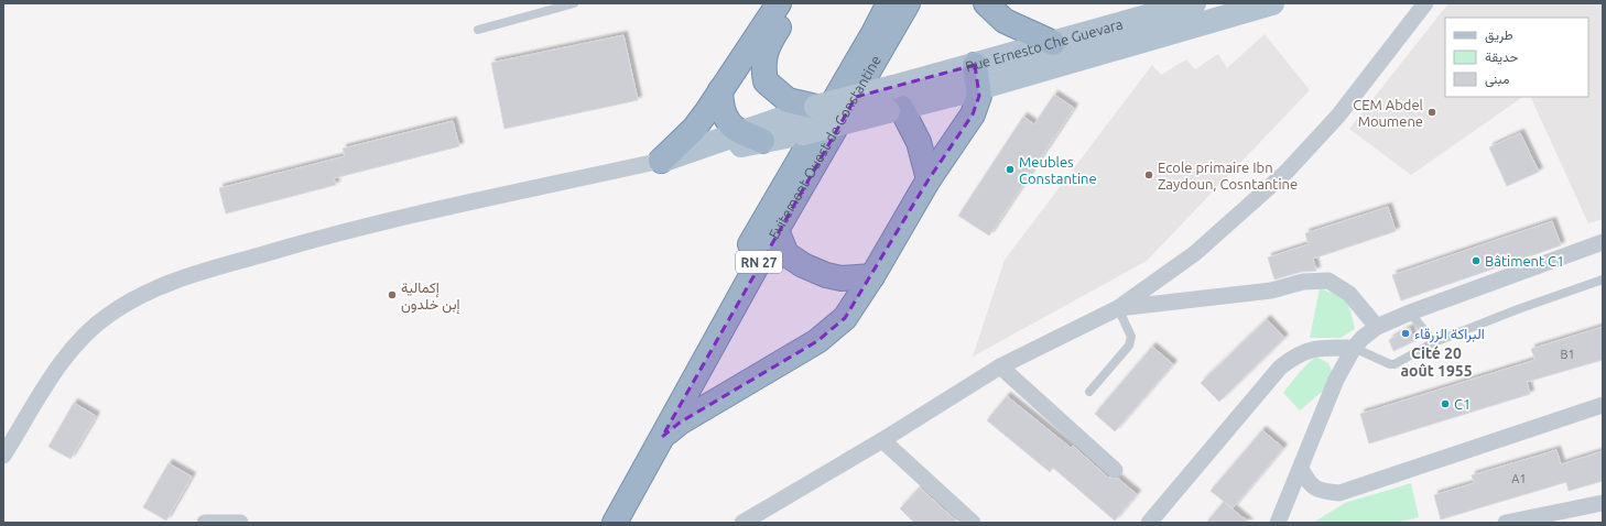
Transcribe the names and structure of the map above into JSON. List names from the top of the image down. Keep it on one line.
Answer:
{"streets":{"highway":["Evitement Ouest de Constantine","RN 27"],"main road":["Rue Ernesto Che Guevara"]},"districts":["Cité 20 août 1955"],"places":["CEM Abdel Moumene","Meubles Constantine","Ecole primaire Ibn Zaydoun, Cosntantine","Bâtiment C1","إكمالية إبن خلدون","البراكة الزرقاء","C1"],"house_numbers":["B1","A1"],"legend":["طريق","حديقة","مبنى"]}
